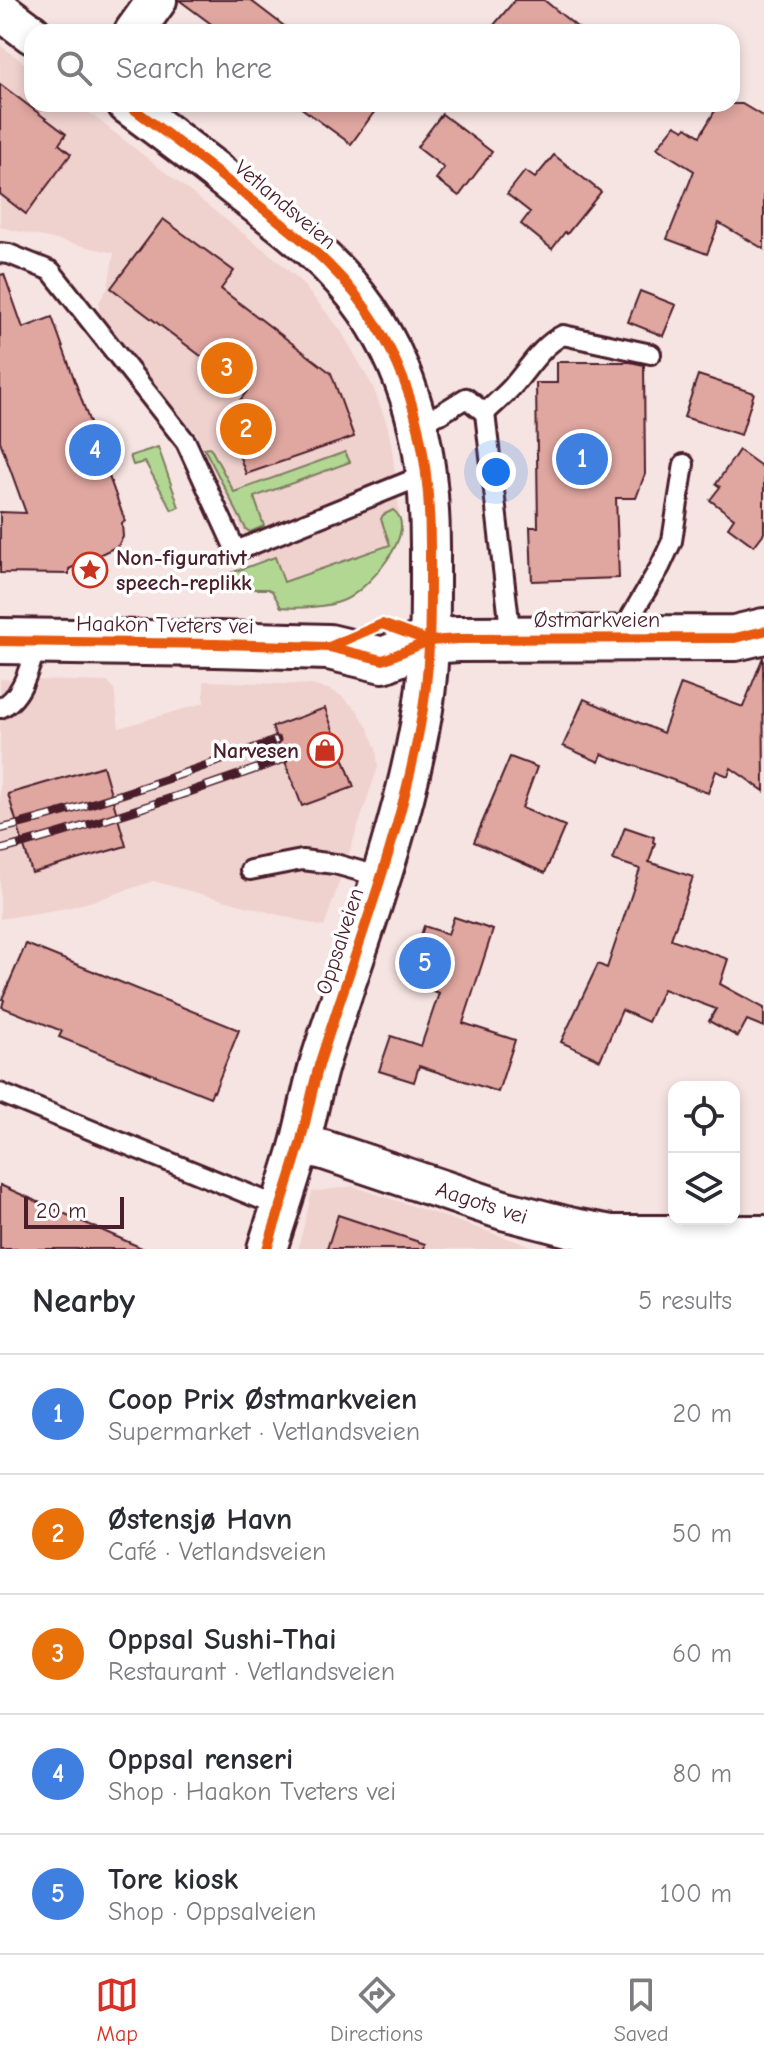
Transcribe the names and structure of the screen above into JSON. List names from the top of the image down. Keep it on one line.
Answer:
{"streets":{"street":["Vetlandsveien","Østmarkveien","Haakon Tveters vei","Oppsalveien","Aagots vei"]},"crossings":[["Vetlandsveien","Østmarkveien"],["Vetlandsveien","Haakon Tveters vei"],["Vetlandsveien","Oppsalveien"],["Østmarkveien","Haakon Tveters vei"],["Østmarkveien","Oppsalveien"],["Haakon Tveters vei","Oppsalveien"],["Oppsalveien","Aagots vei"]],"places":{"place":["Non-figurativt speech-replikk"],"shop":["Narvesen"]},"scale_bar":"20 m","page":{"search":"Search here","pins":["3","2","4","1","5"],"scale":"20 m","heading":["Nearby","5 results"],"list":[{"mark":"1","name":"Coop Prix Østmarkveien","note":"Supermarket · Vetlandsveien","value":"20 m"},{"mark":"2","name":"Østensjø Havn","note":"Café · Vetlandsveien","value":"50 m"},{"mark":"3","name":"Oppsal Sushi-Thai","note":"Restaurant · Vetlandsveien","value":"60 m"},{"mark":"4","name":"Oppsal renseri","note":"Shop · Haakon Tveters vei","value":"80 m"},{"mark":"5","name":"Tore kiosk","note":"Shop · Oppsalveien","value":"100 m"}],"nav":["Map","Directions","Saved"]}}
